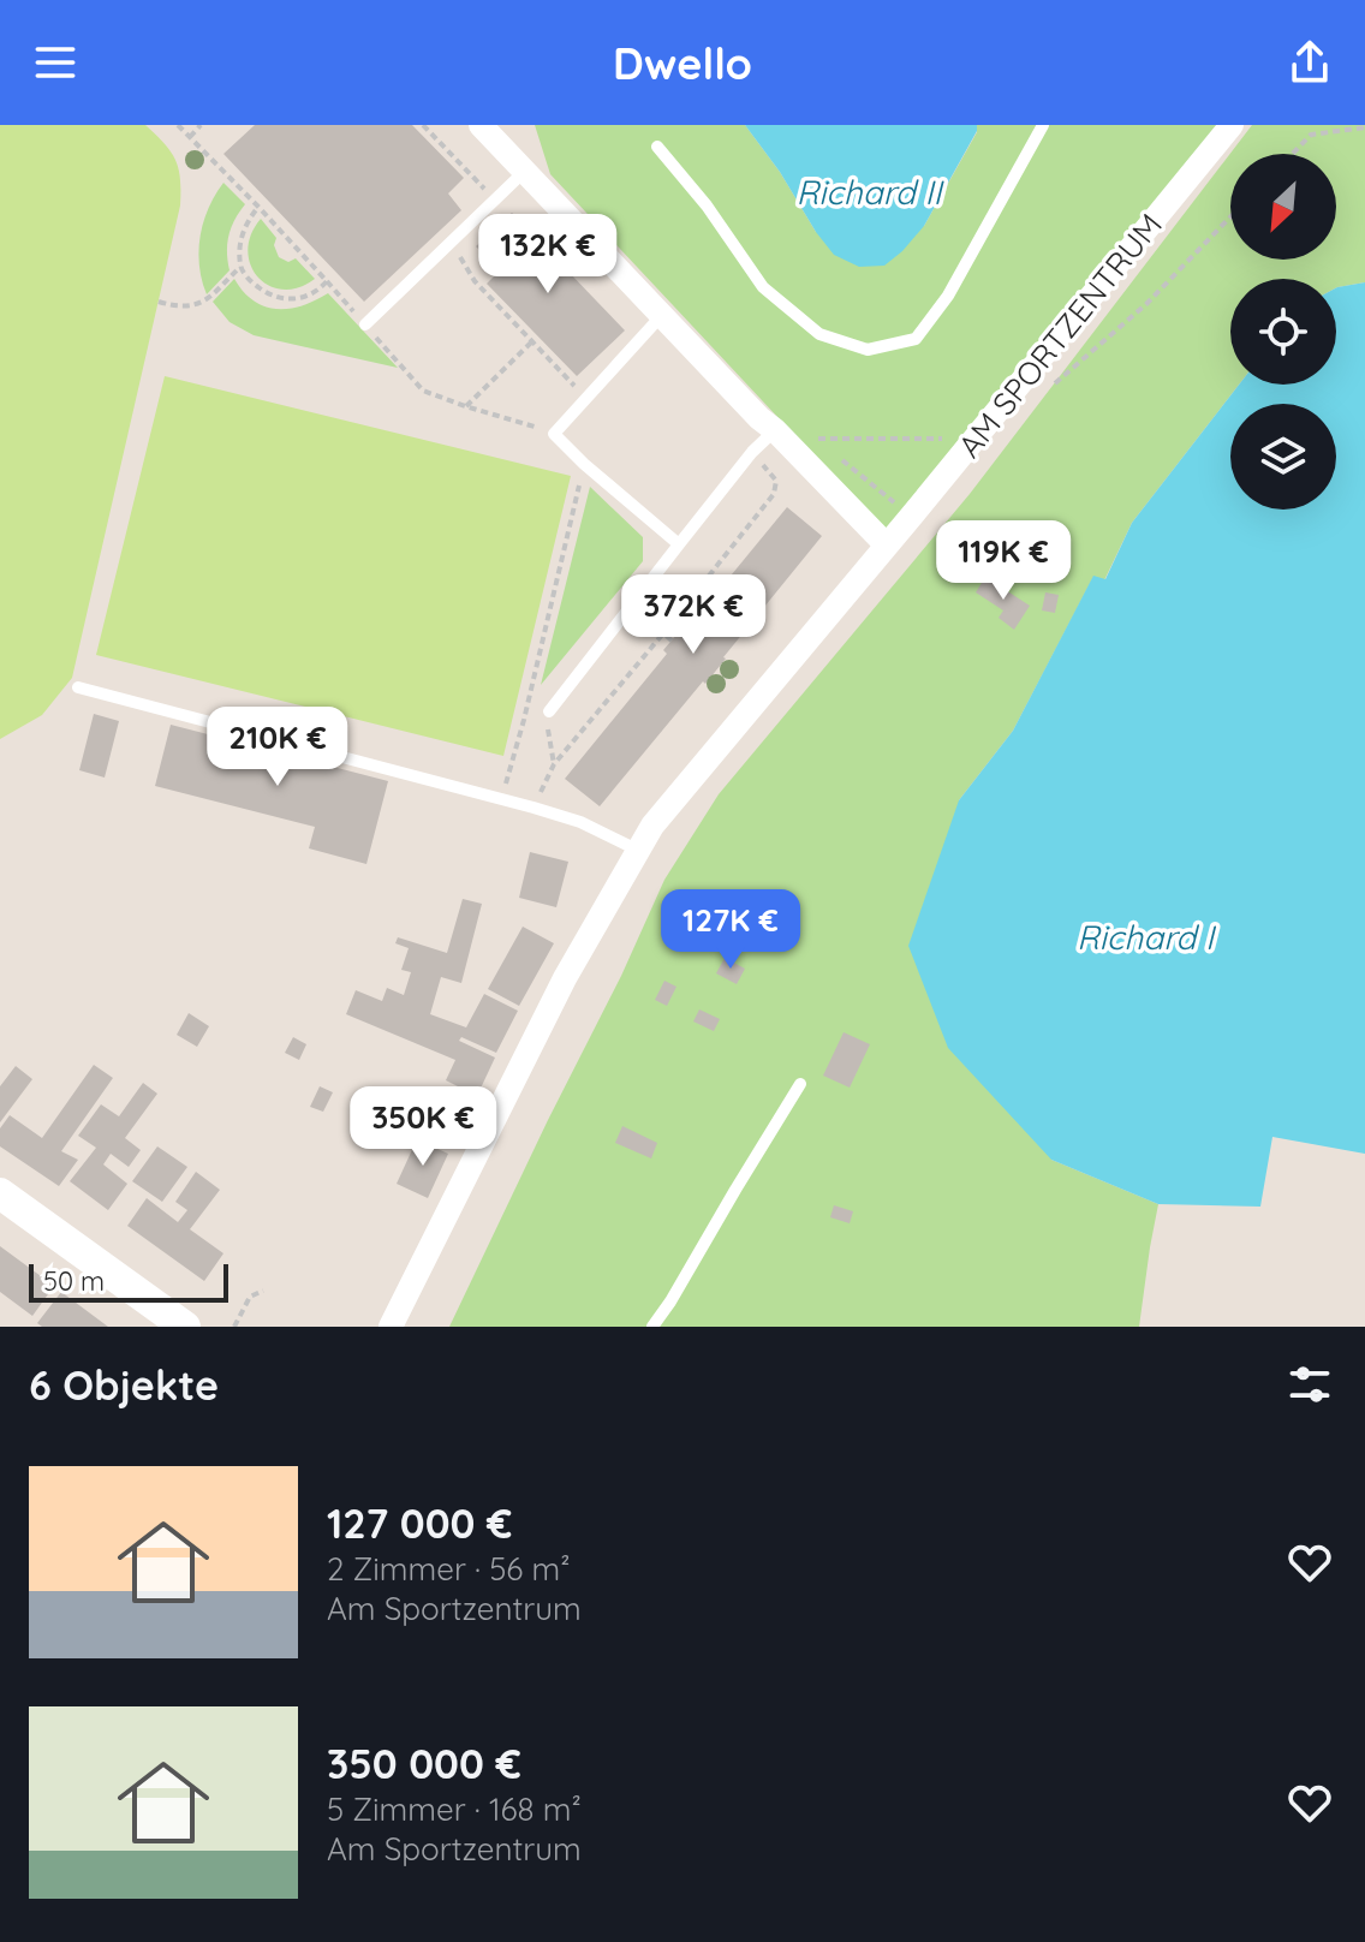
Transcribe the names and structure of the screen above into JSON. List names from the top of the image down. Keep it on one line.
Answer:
{"streets":{"street":["AM SPORTZENTRUM"]},"water":["Richard II","Richard I"],"scale_bar":"50 m","north":"bottom left","page":{"header":"Dwello","price":["132K €","119K €","372K €","210K €","127K €","350K €"],"scale":"50 m","heading":"6 Objekte","list":[{"name":"127 000 €","note":"2 Zimmer · 56 m² · Am Sportzentrum"},{"name":"350 000 €","note":"5 Zimmer · 168 m² · Am Sportzentrum"}]}}
